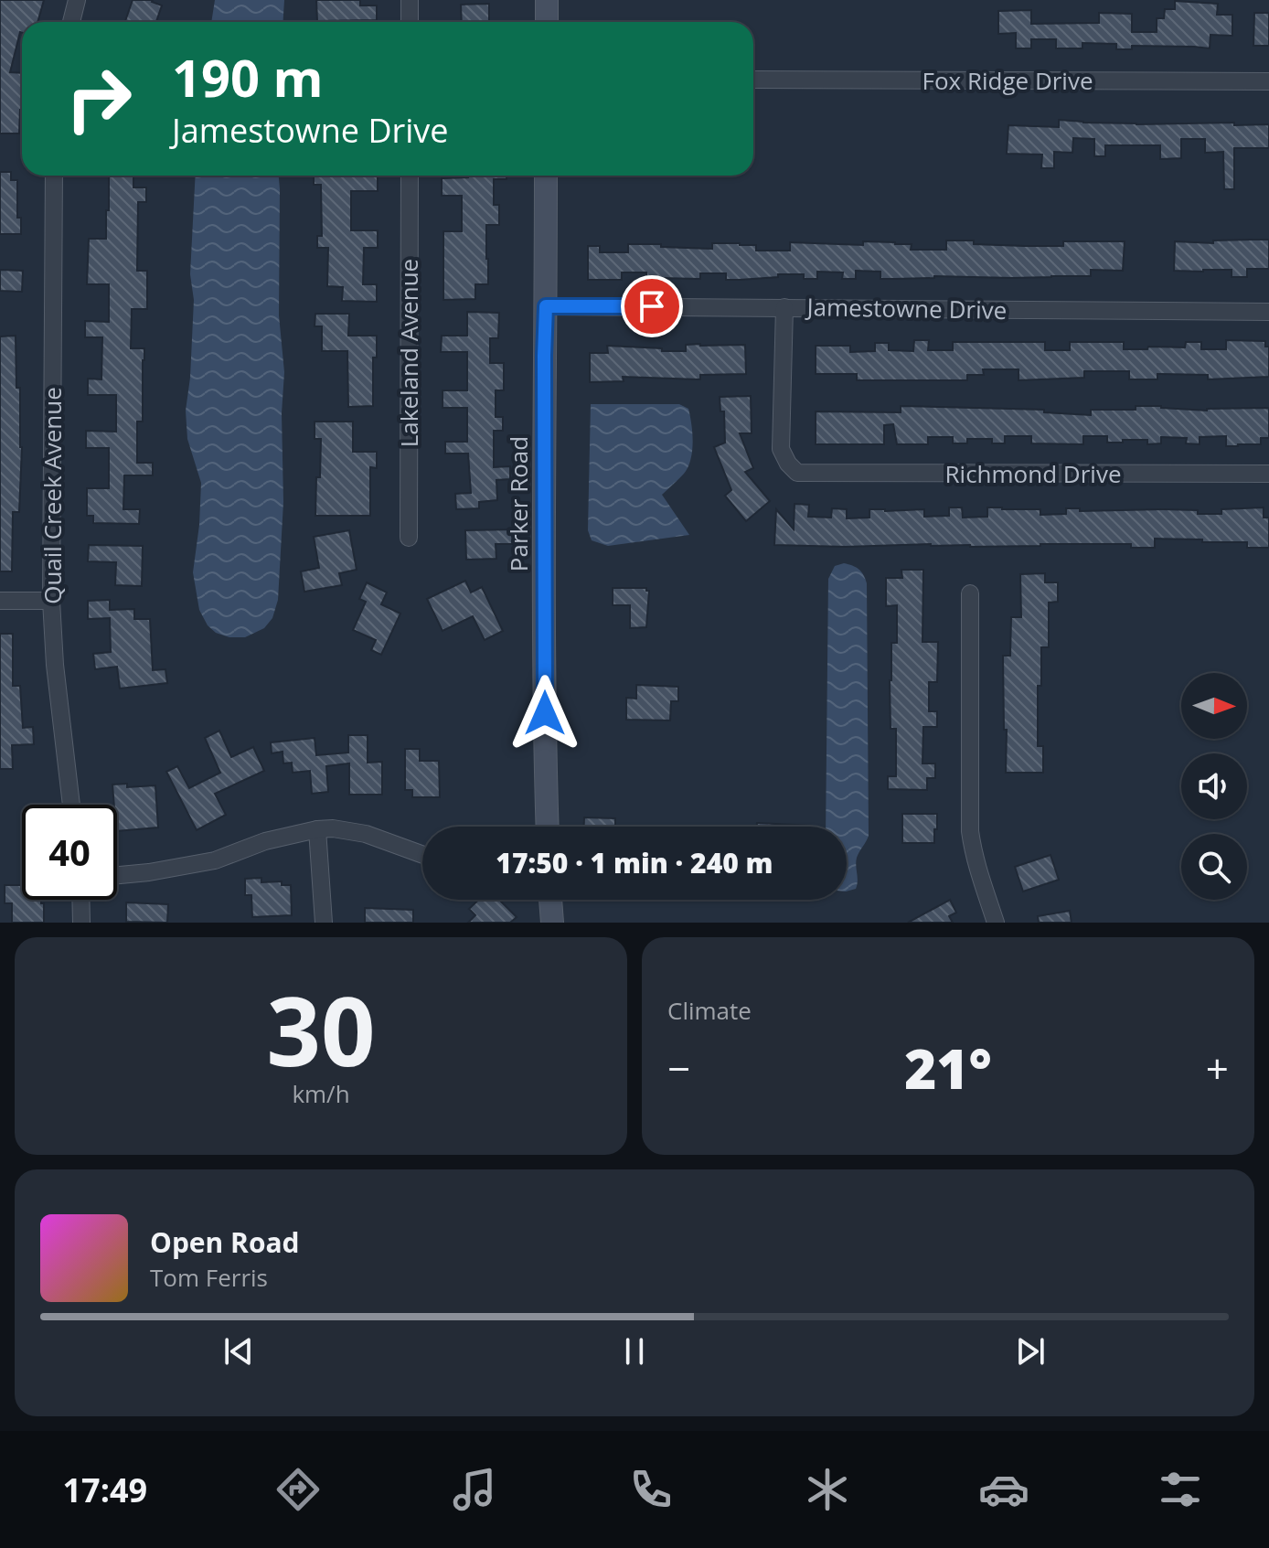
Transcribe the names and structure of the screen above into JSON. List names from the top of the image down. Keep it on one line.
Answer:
{"streets":{"street":["Fox Ridge Drive","Jamestowne Drive","Lakeland Avenue","Richmond Drive","Quail Creek Avenue","Parker Road"]},"crossings":[["Jamestowne Drive","Richmond Drive"],["Jamestowne Drive","Parker Road"]],"north":"right","page":{"turn":["190 m","Jamestowne Drive"],"limit":"40","trip":"17:50 · 1 min · 240 m","tile":[["30","km/h"],"Climate"],"heat":["−","21°","+"],"song":["Open Road","Tom Ferris"],"tabs":"17:49"}}
